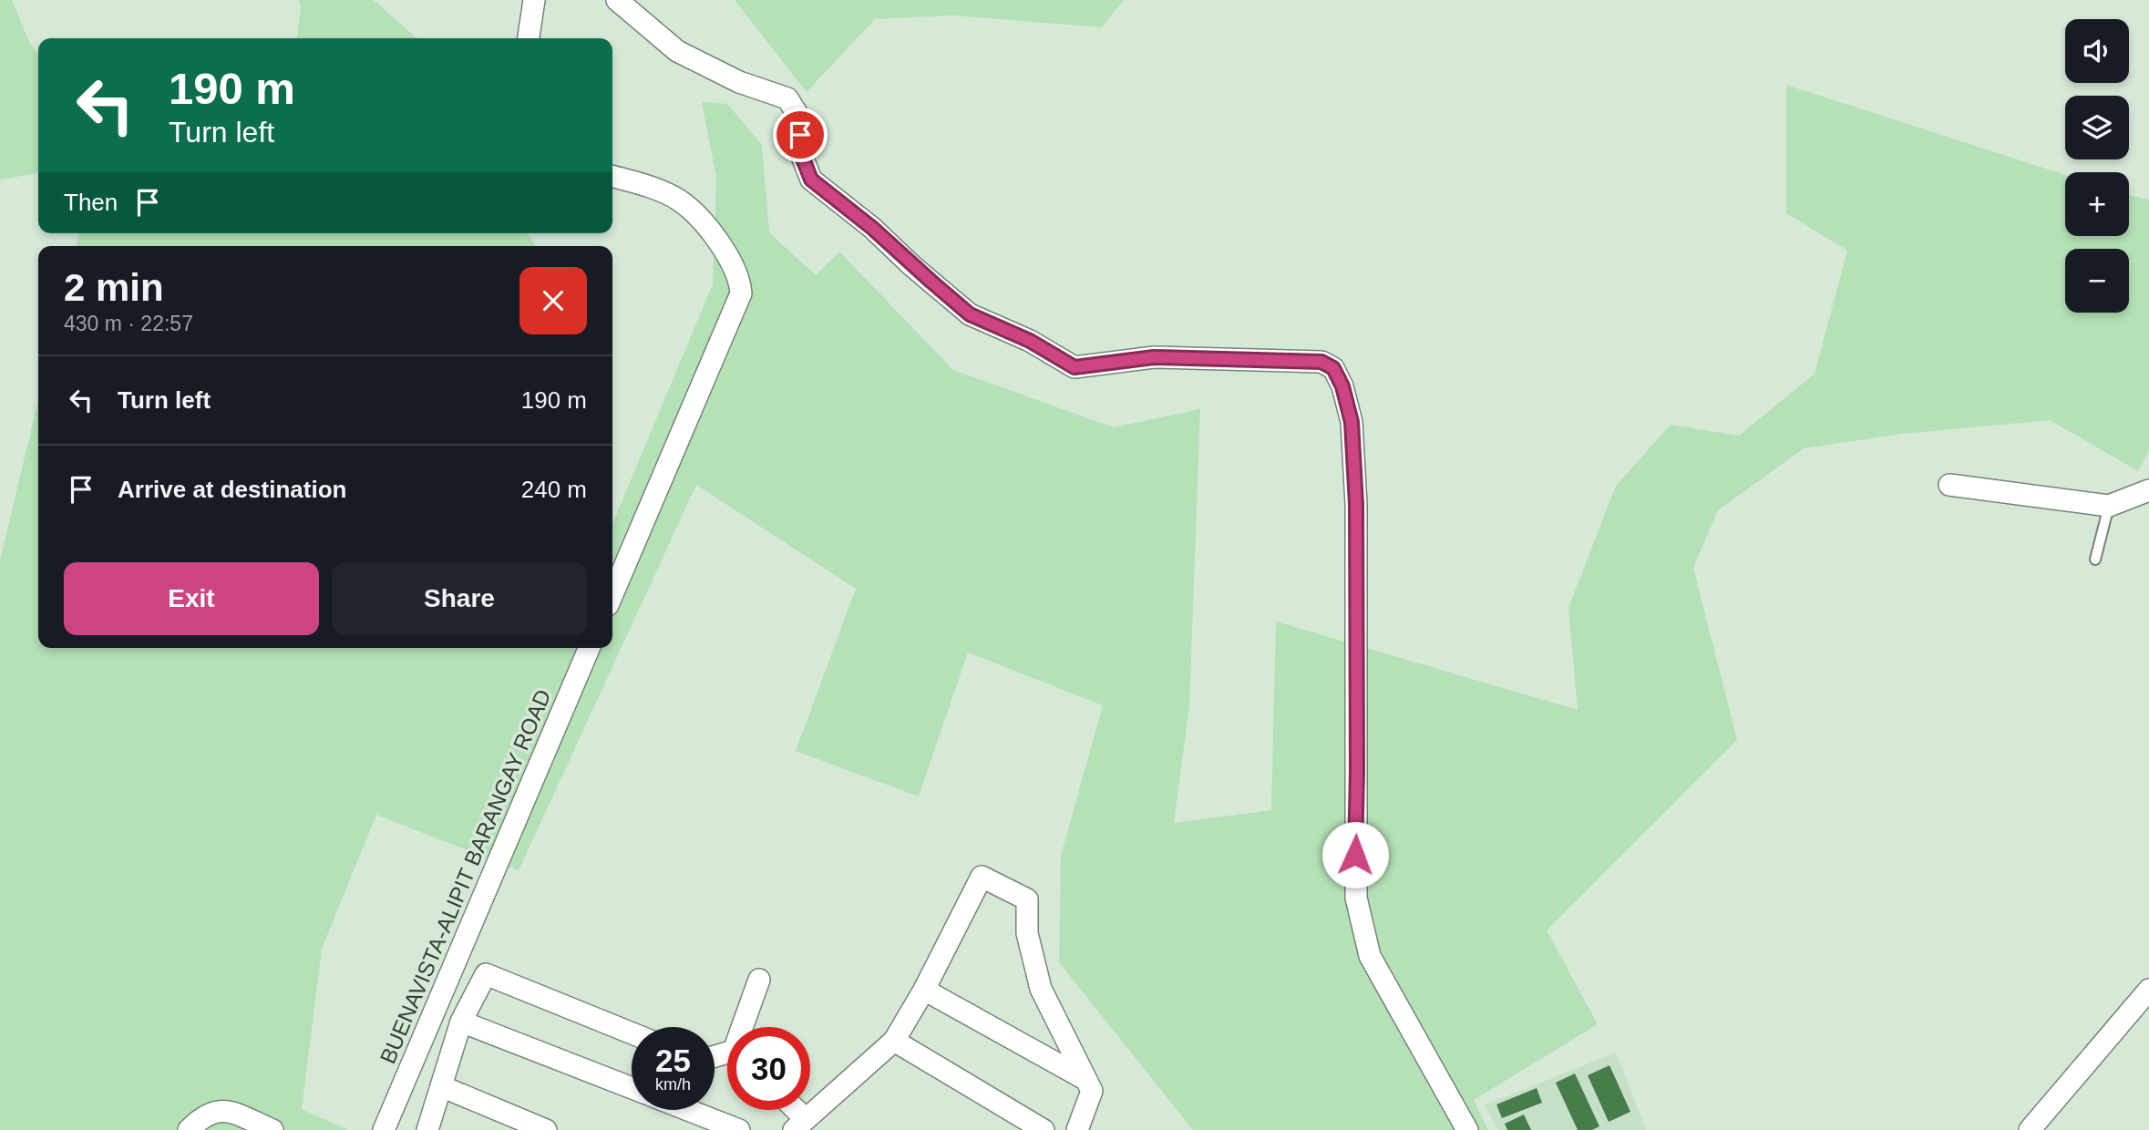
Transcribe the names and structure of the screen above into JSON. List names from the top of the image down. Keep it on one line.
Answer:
{"streets":{"street":["BUENAVISTA-ALIPIT BARANGAY ROAD"]},"page":{"map_buttons":["+","−"],"turn":["190 m","Turn left"],"then":"Then","heading":["2 min","430 m · 22:57"],"list":[{"name":"Turn left","value":"190 m"},{"name":"Arrive at destination","value":"240 m"}],"buttons":["Exit","Share"],"speed":"25 km/h","limit":"30"}}
